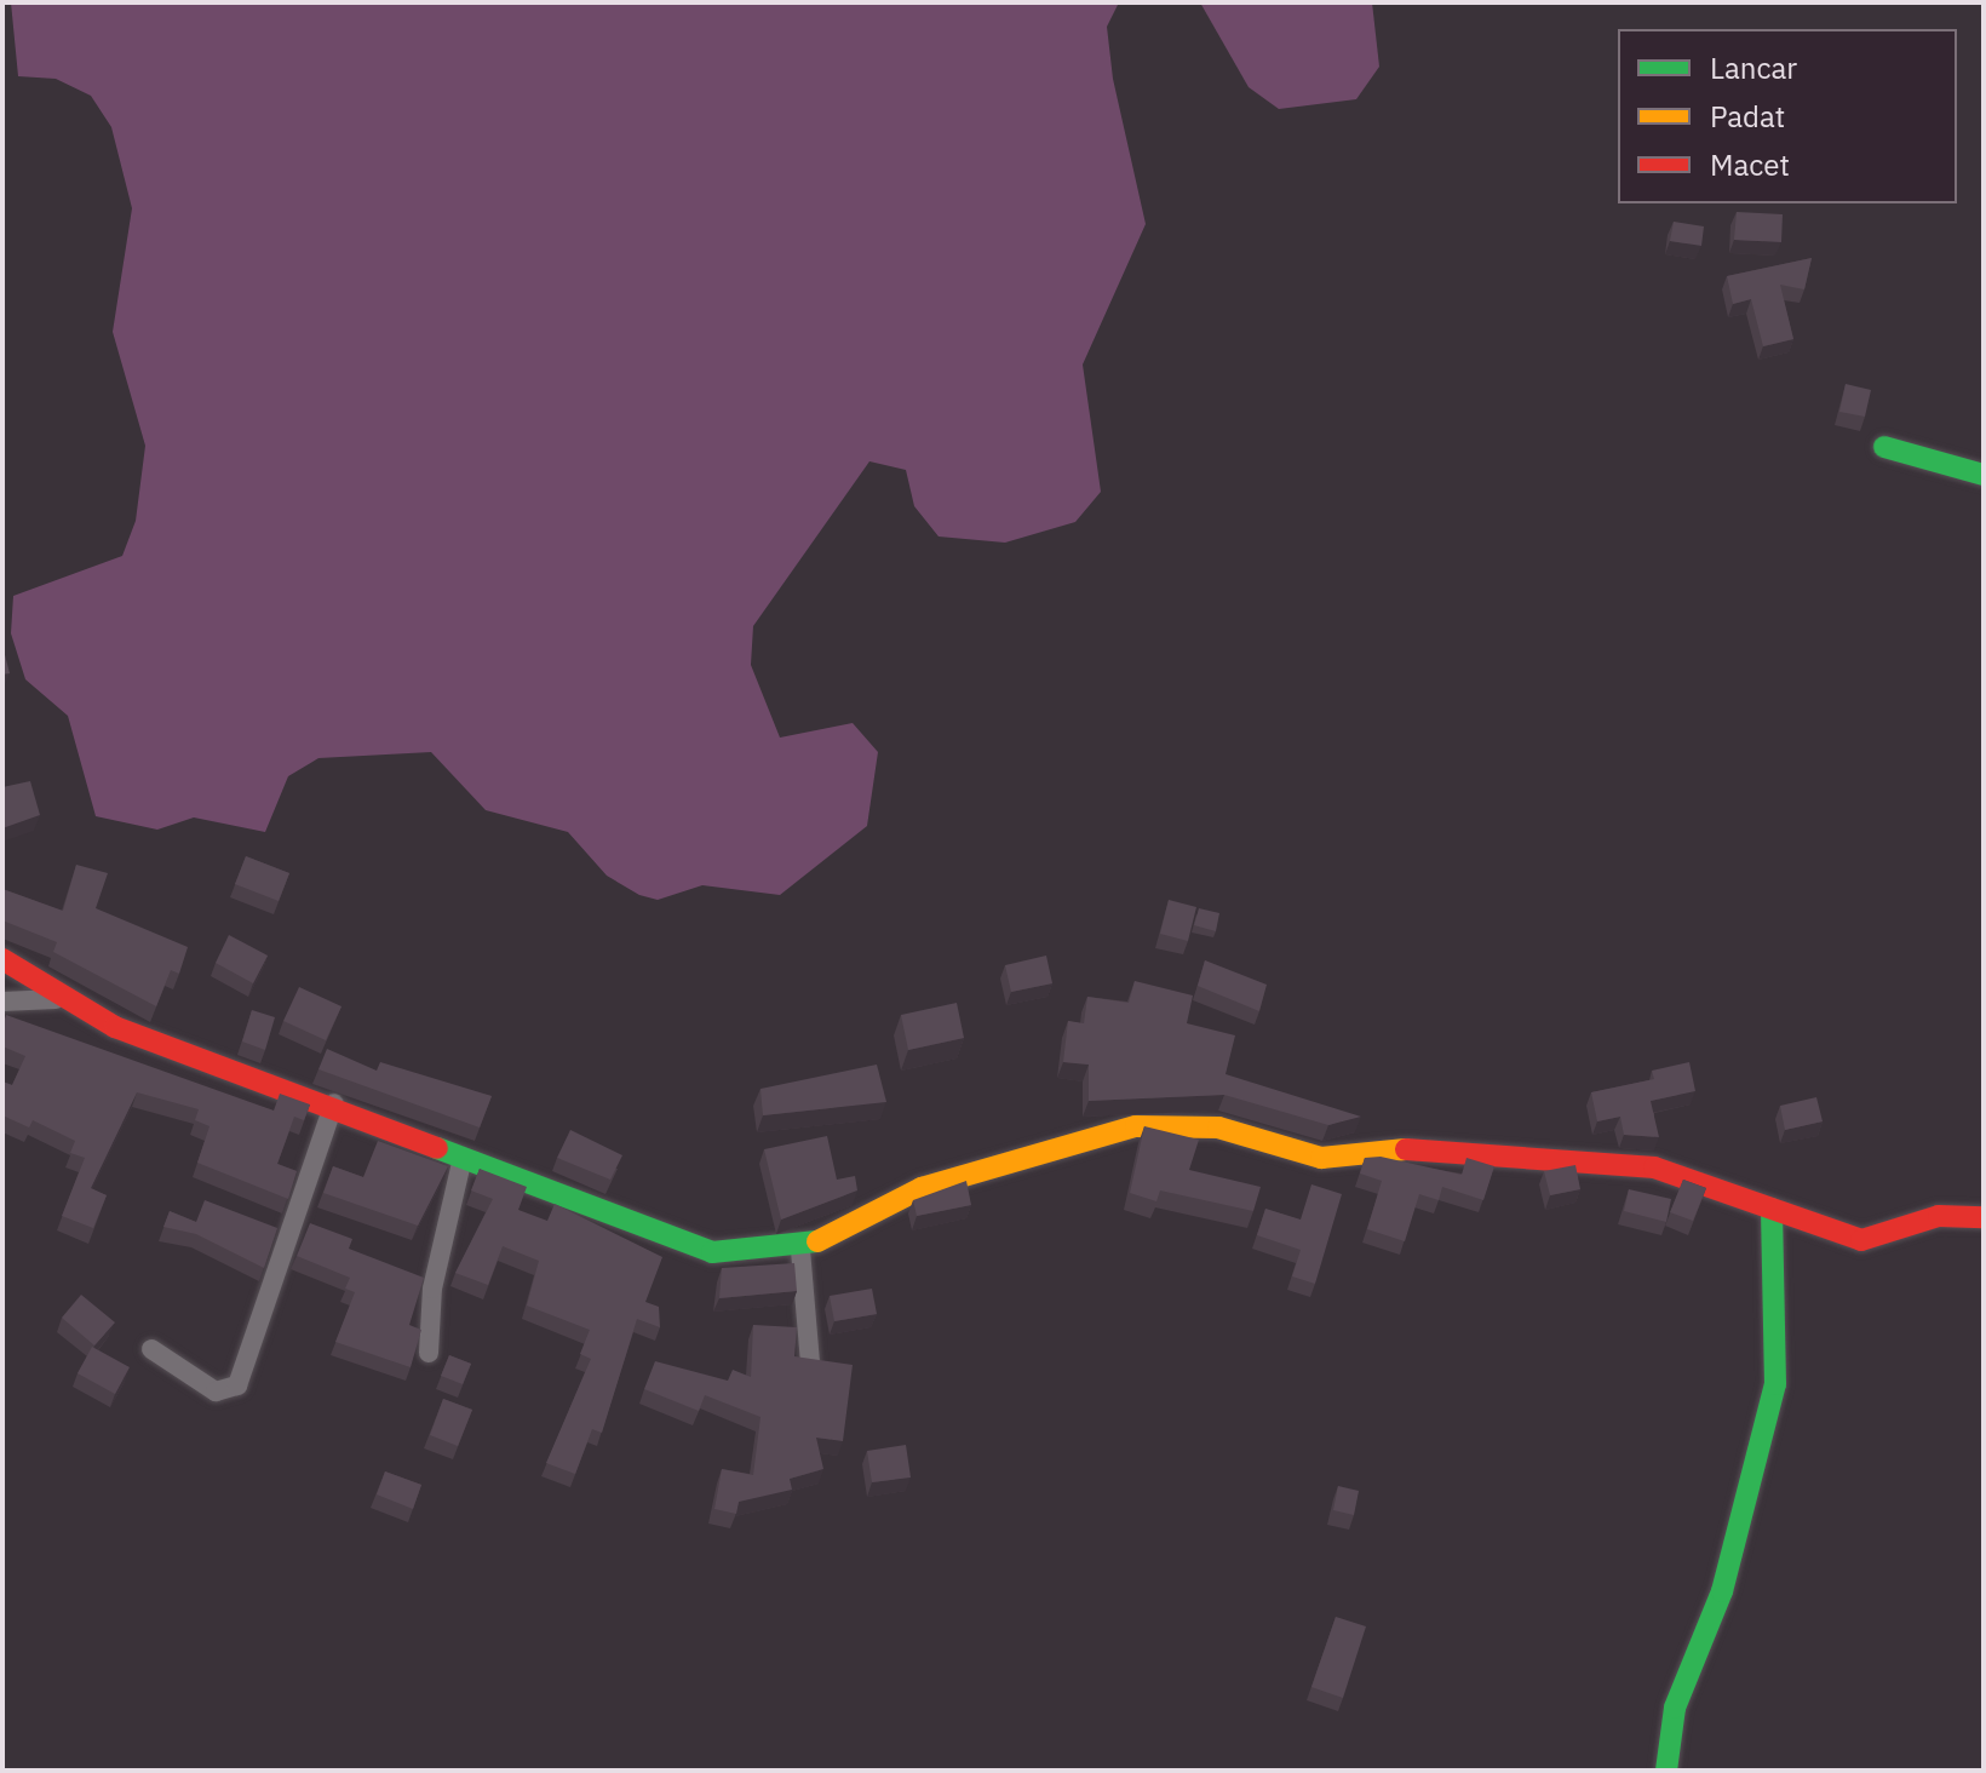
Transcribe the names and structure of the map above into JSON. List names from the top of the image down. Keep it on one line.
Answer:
{"legend":["Lancar","Padat","Macet"]}
